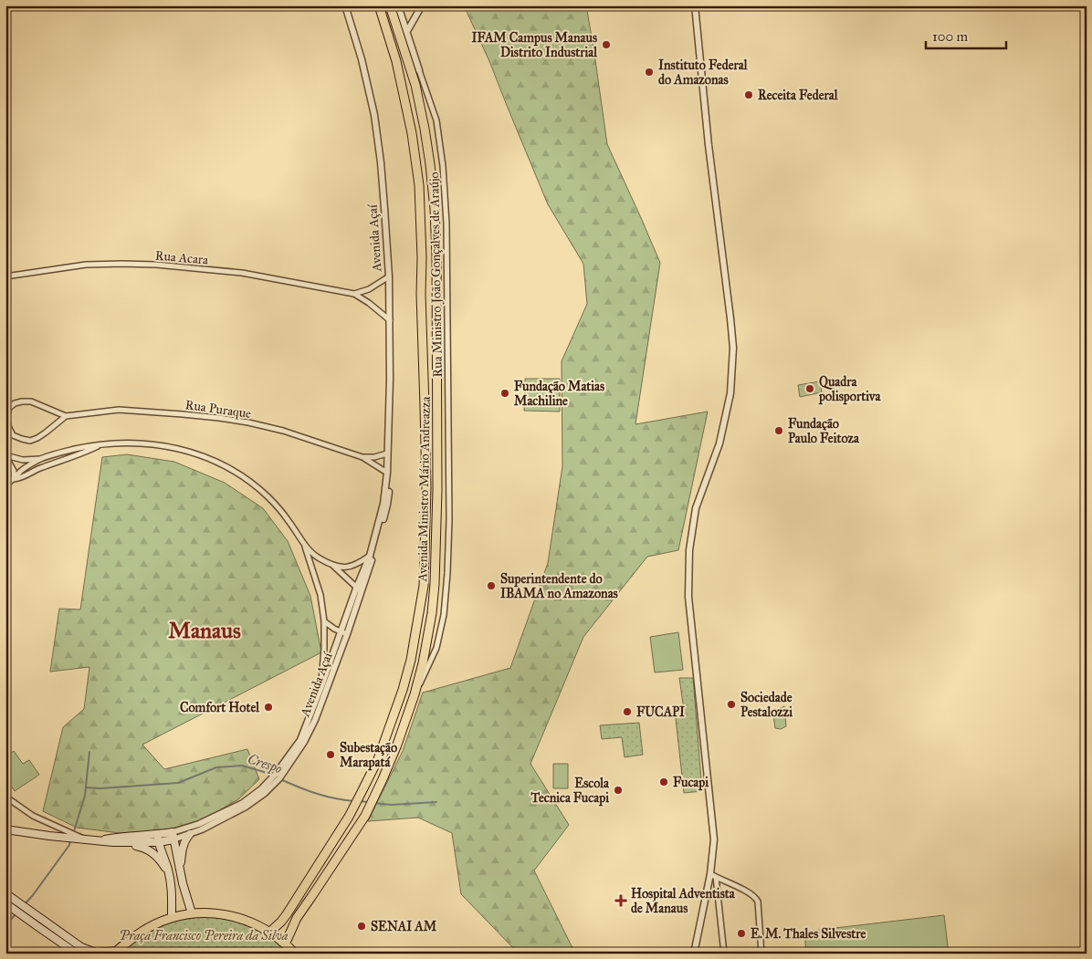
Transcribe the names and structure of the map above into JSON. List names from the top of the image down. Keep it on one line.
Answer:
{"streets":{"main road":["Avenida Ministro Mário Andreazza"],"street":["Avenida Açaí","Rua Acara","Rua Ministro João Gonçalves de Araújo","Rua Puraque"]},"crossings":[["Avenida Açaí","Rua Acara"],["Avenida Açaí","Rua Puraque"],["Rua Ministro João Gonçalves de Araújo","Avenida Ministro Mário Andreazza"]],"districts":["Manaus"],"water":["Crespo"],"parks":["Praça Francisco Pereira da Silva"],"places":{"other":["IFAM Campus Manaus Distrito Industrial","Instituto Federal do Amazonas","Receita Federal","Quadra polisportiva","Fundação Matias Machiline","Fundação Paulo Feitoza","Superintendente do IBAMA no Amazonas","Sociedade Pestalozzi","Comfort Hotel","FUCAPI","Subestação Marapatá","Fucapi","Escola Tecnica Fucapi","SENAI AM","E. M. Thales Silvestre"],"health":["Hospital Adventista de Manaus"]},"scale_bar":"100 m"}
